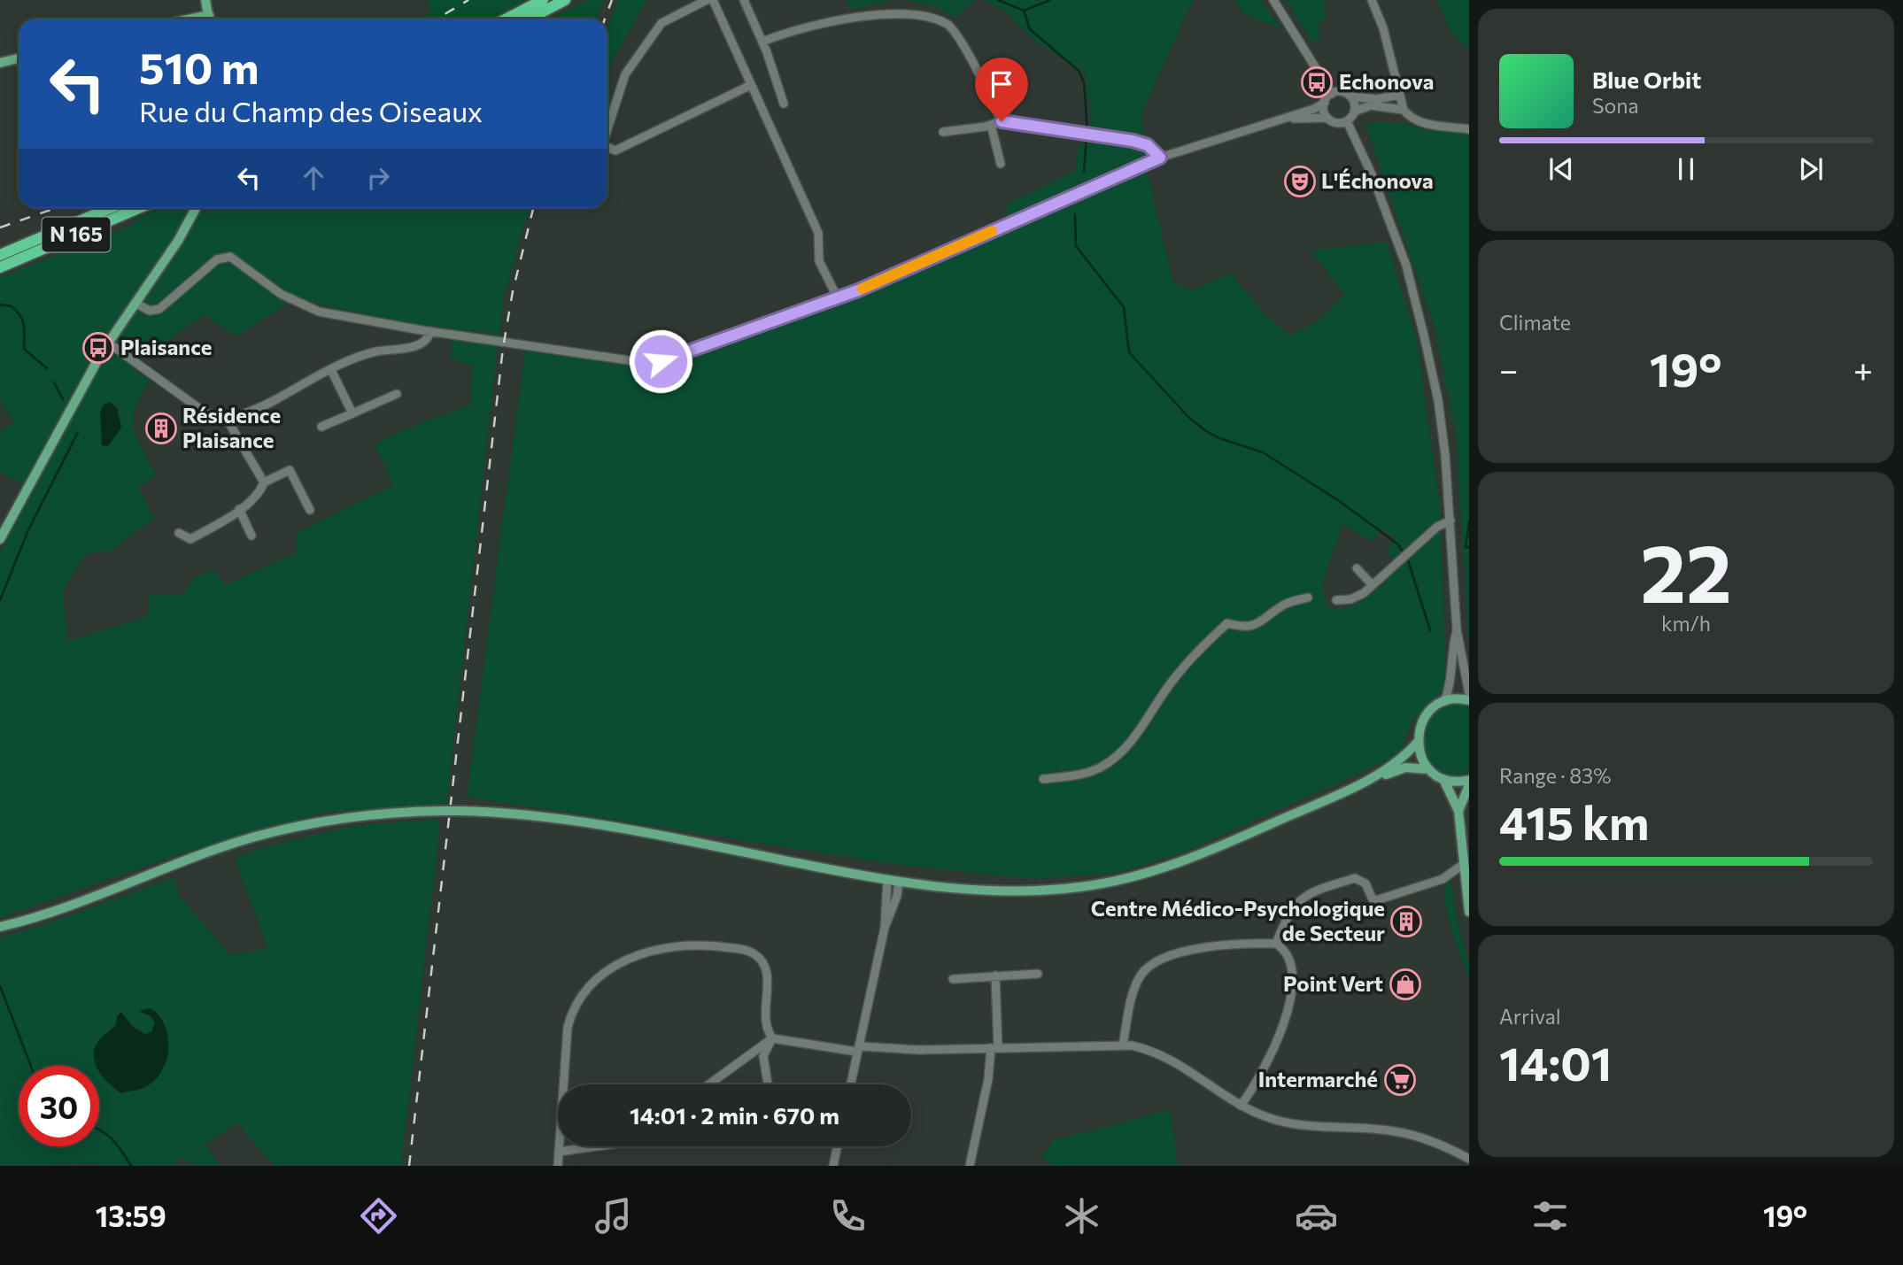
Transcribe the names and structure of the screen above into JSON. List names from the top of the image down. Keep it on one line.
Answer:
{"streets":{"highway":["N 165"]},"places":{"bus stop":["Echonova","Plaisance"],"theatre":["L'Échonova"],"building":["Résidence Plaisance","Centre Médico-Psychologique de Secteur"],"shop":["Point Vert"],"supermarket":["Intermarché"]},"page":{"turn":["510 m","Rue du Champ des Oiseaux"],"song":["Blue Orbit","Sona"],"tile":["Climate",["22","km/h"],["Range · 83%","415 km"],["Arrival","14:01"]],"heat":["−","19°","+"],"limit":"30","trip":"14:01 · 2 min · 670 m","tabs":["13:59","19°"]}}
